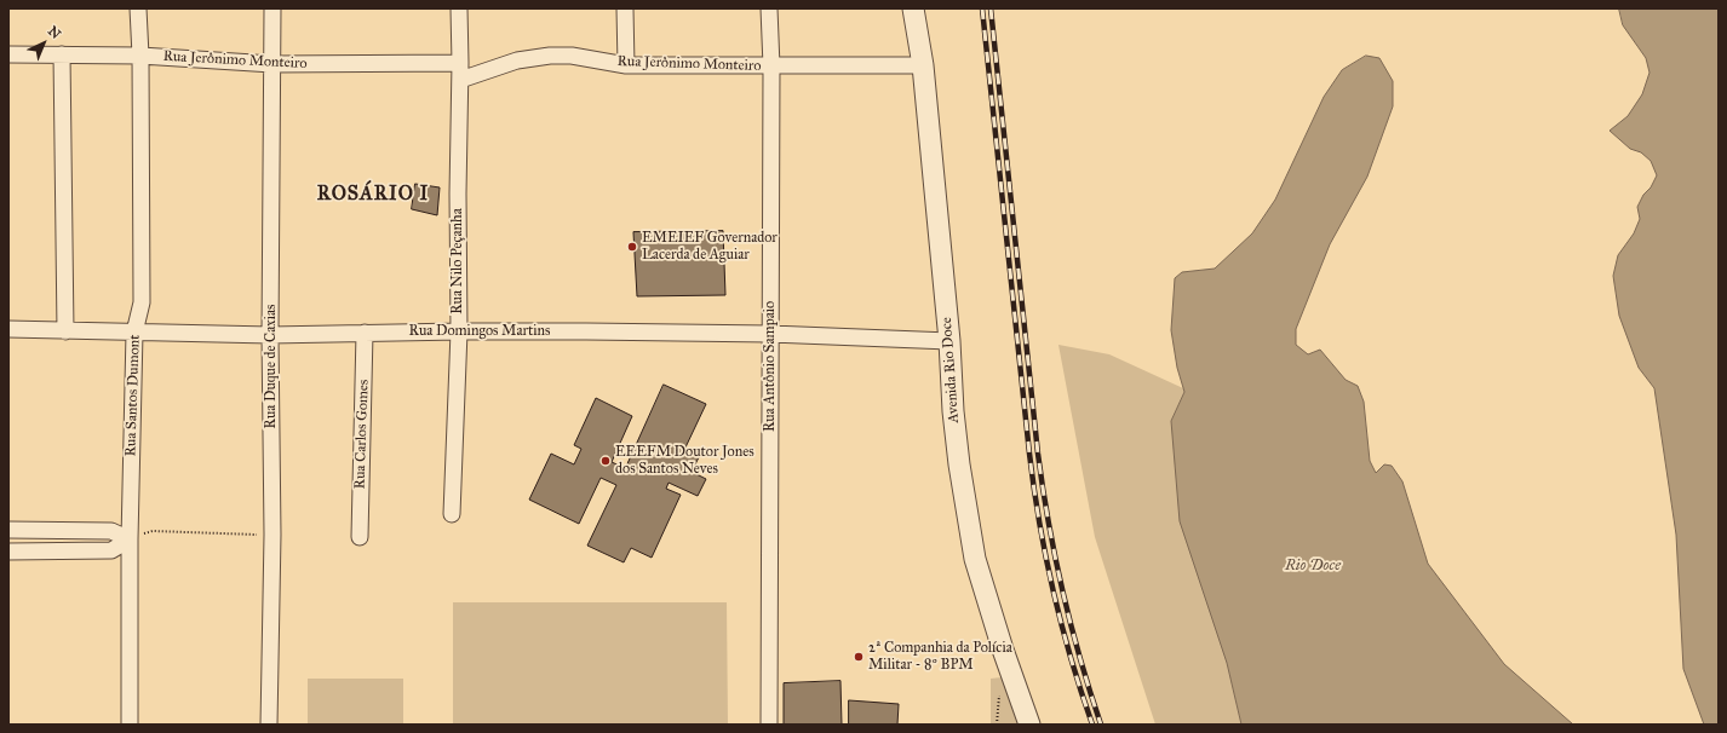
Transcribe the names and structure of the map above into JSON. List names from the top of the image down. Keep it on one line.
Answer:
{"streets":{"street":["Rua Jerônimo Monteiro","Rua Nilo Peçanha","Rua Domingos Martins","Rua Duque de Caxias","Rua Antônio Sampaio","Avenida Rio Doce","Rua Santos Dumont","Rua Carlos Gomes"]},"crossings":[["Rua Jerônimo Monteiro","Rua Nilo Peçanha"],["Rua Jerônimo Monteiro","Rua Duque de Caxias"],["Rua Jerônimo Monteiro","Rua Antônio Sampaio"],["Rua Jerônimo Monteiro","Avenida Rio Doce"],["Rua Jerônimo Monteiro","Rua Santos Dumont"],["Rua Nilo Peçanha","Rua Domingos Martins"],["Rua Domingos Martins","Rua Duque de Caxias"],["Rua Domingos Martins","Rua Antônio Sampaio"],["Rua Domingos Martins","Avenida Rio Doce"],["Rua Domingos Martins","Rua Santos Dumont"],["Rua Domingos Martins","Rua Carlos Gomes"]],"districts":["ROSÁRIO I"],"water":["Rio Doce"],"places":["EMEIEF Governador Lacerda de Aguiar","EEEFM Doutor Jones dos Santos Neves","2ª Companhia da Polícia Militar - 8º BPM"],"north":"top right"}
